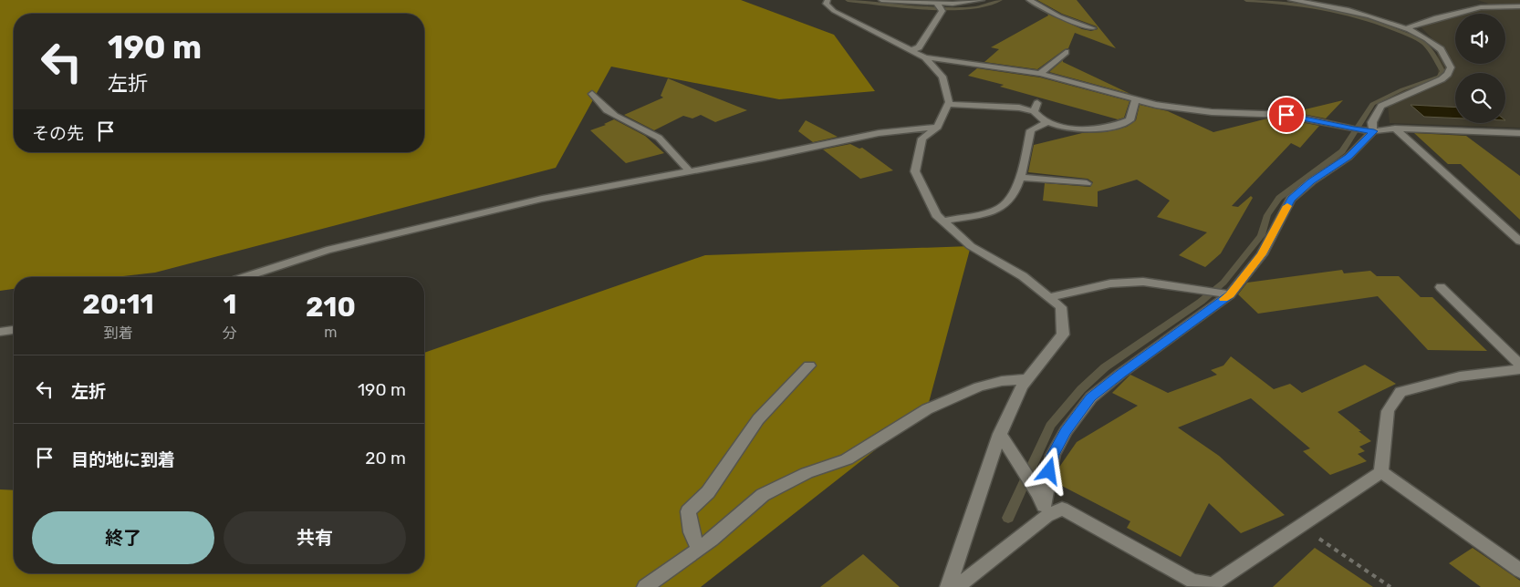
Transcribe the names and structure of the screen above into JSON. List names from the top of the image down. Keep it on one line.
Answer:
{"page":{"turn":["190 m","左折"],"then":"その先","eta":["20:11","到着","1","分","210","m"],"list":[{"name":"左折","value":"190 m"},{"name":"目的地に到着","value":"20 m"}],"buttons":["終了","共有"]}}
